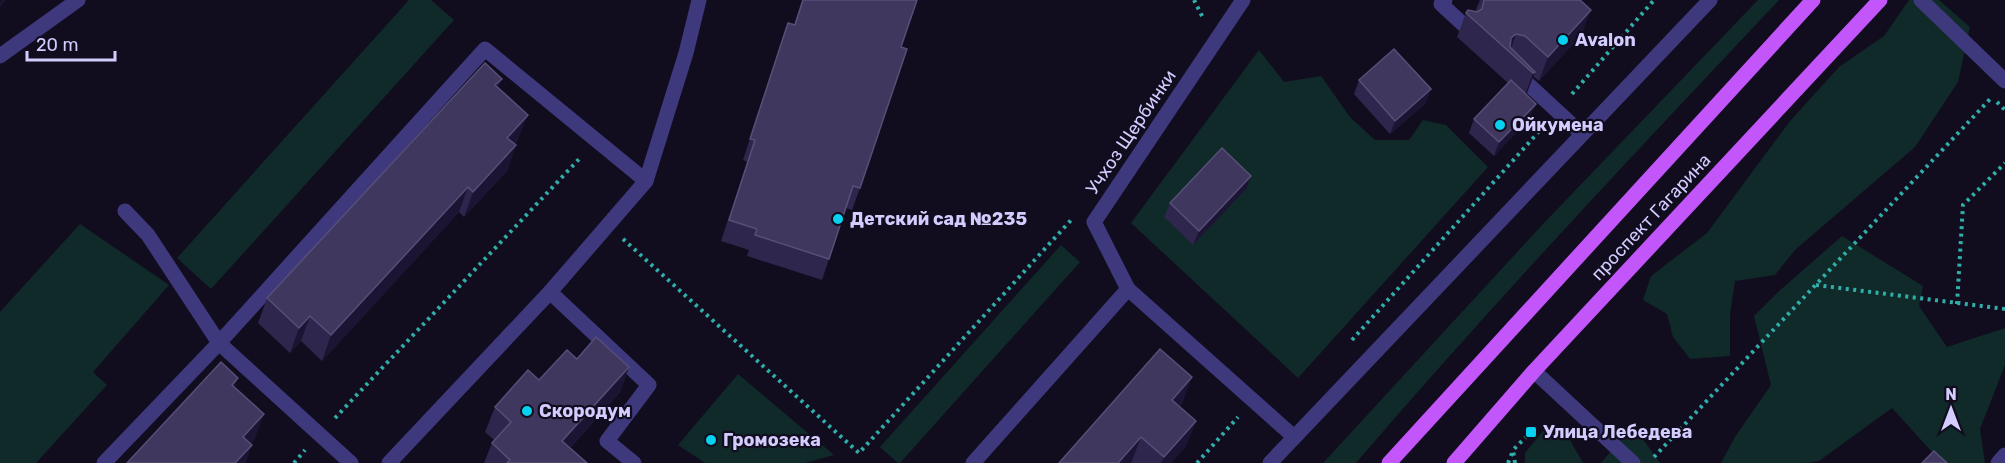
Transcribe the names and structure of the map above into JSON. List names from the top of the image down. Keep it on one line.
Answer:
{"streets":{"main road":["проспект Гагарина"],"street":["Учхоз Щербинки"]},"places":{"other":["Avalon","Ойкумена","Детский сад №235","Скородум","Громозека"],"transit":["Улица Лебедева"]},"scale_bar":"20 m","north":"top"}
